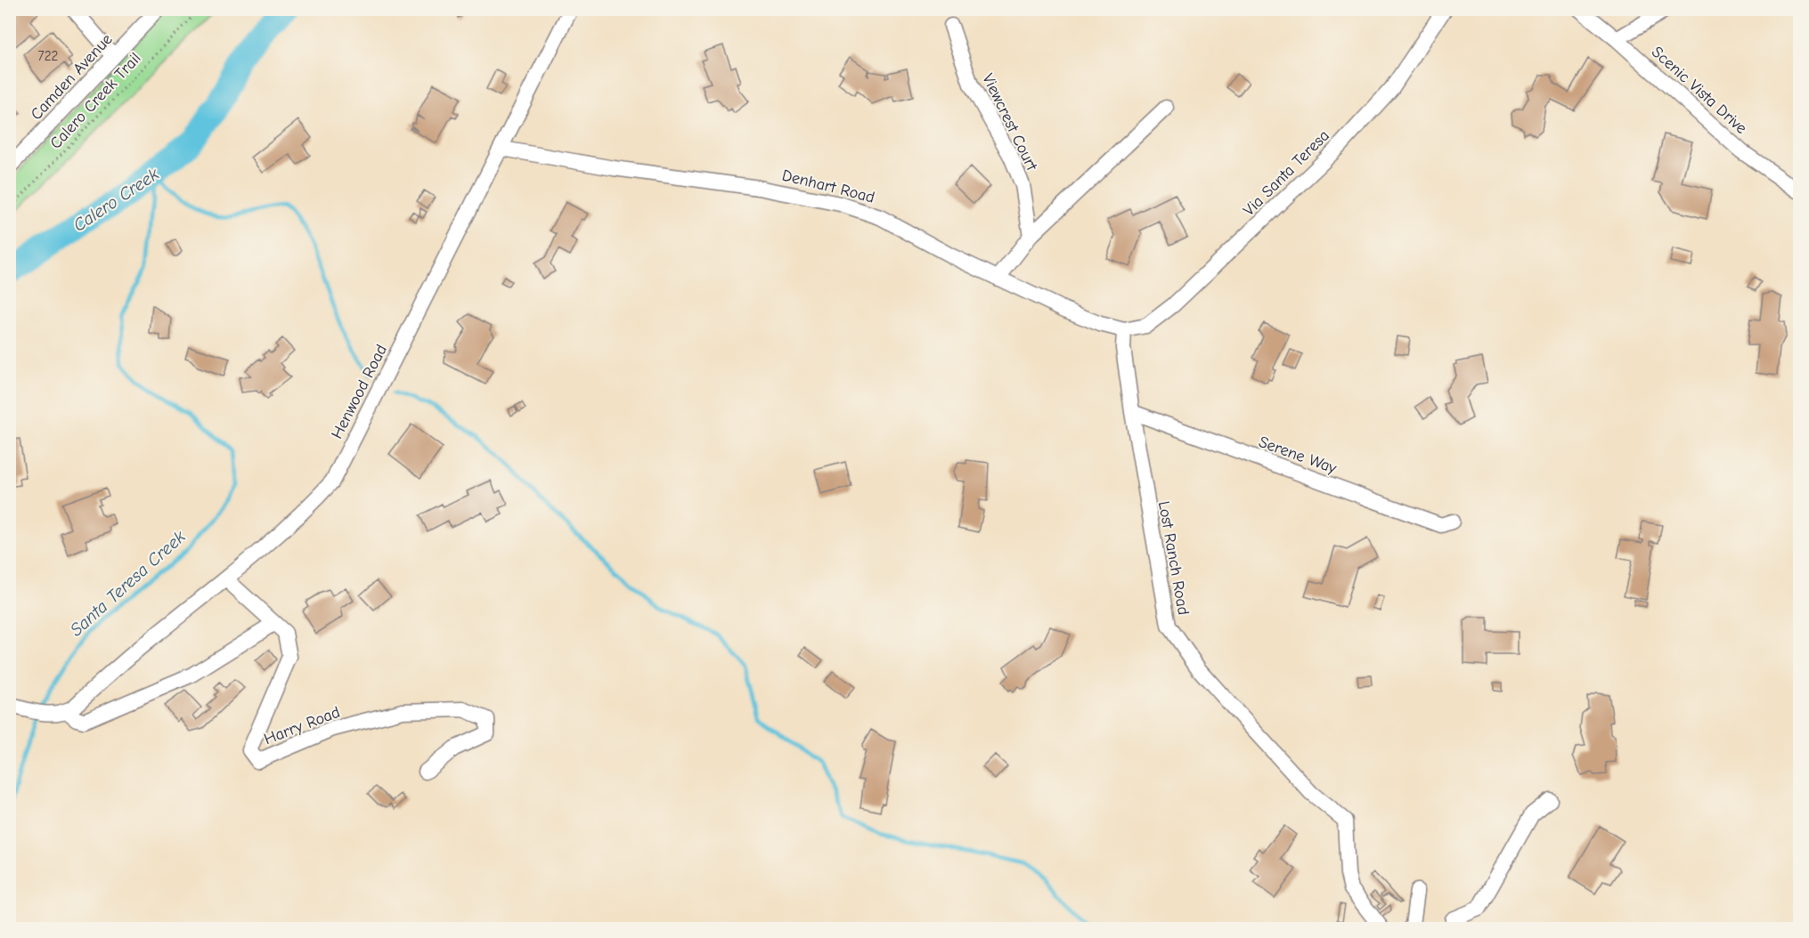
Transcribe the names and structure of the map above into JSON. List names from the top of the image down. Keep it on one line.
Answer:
{"streets":{"street":["Camden Avenue","Scenic Vista Drive","Viewcrest Court","Via Santa Teresa","Denhart Road","Henwood Road","Serene Way","Lost Ranch Road","Harry Road"],"path":["Calero Creek Trail"]},"crossings":[["Via Santa Teresa","Denhart Road"],["Via Santa Teresa","Lost Ranch Road"],["Denhart Road","Henwood Road"],["Denhart Road","Lost Ranch Road"],["Henwood Road","Harry Road"],["Serene Way","Lost Ranch Road"]],"water":["Calero Creek","Santa Teresa Creek"],"house_numbers":["722"]}
